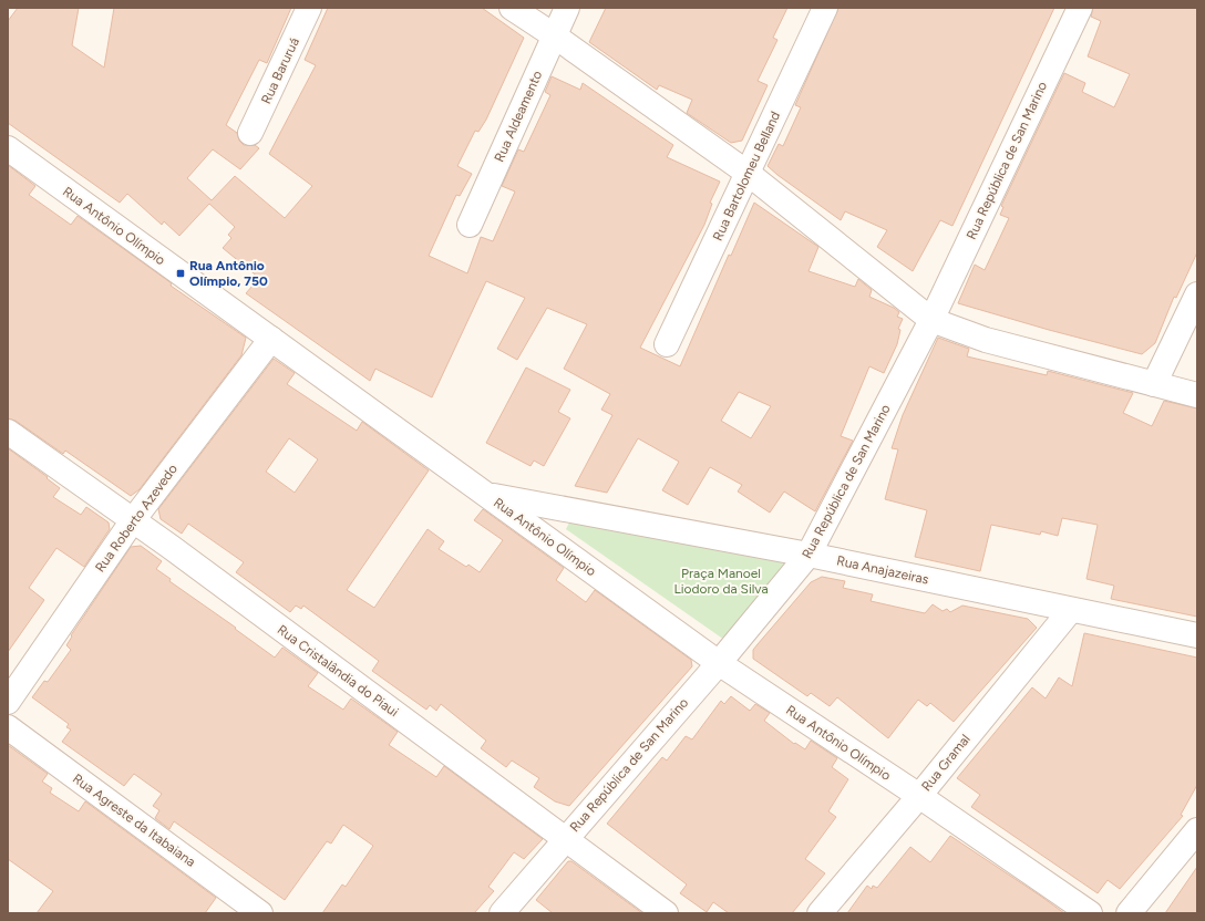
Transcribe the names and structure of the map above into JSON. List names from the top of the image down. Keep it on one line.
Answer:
{"streets":{"street":["Rua Baruruá","Rua Aldeamento","Rua República de San Marino","Rua Bartolomeu Belland","Rua Antônio Olímpio","Rua Roberto Azevedo","Rua Anajazeiras","Rua Cristalândia do Piaui","Rua Gramal","Rua Agreste da Itabaiana"]},"crossings":[["Rua República de San Marino","Rua Antônio Olímpio"],["Rua República de San Marino","Rua Anajazeiras"],["Rua República de San Marino","Rua Cristalândia do Piaui"],["Rua Antônio Olímpio","Rua Roberto Azevedo"],["Rua Antônio Olímpio","Rua Anajazeiras"],["Rua Antônio Olímpio","Rua Gramal"],["Rua Roberto Azevedo","Rua Cristalândia do Piaui"],["Rua Anajazeiras","Rua Gramal"]],"parks":["Praça Manoel Liodoro da Silva"],"places":{"transit":["Rua Antônio Olímpio, 750"]}}
